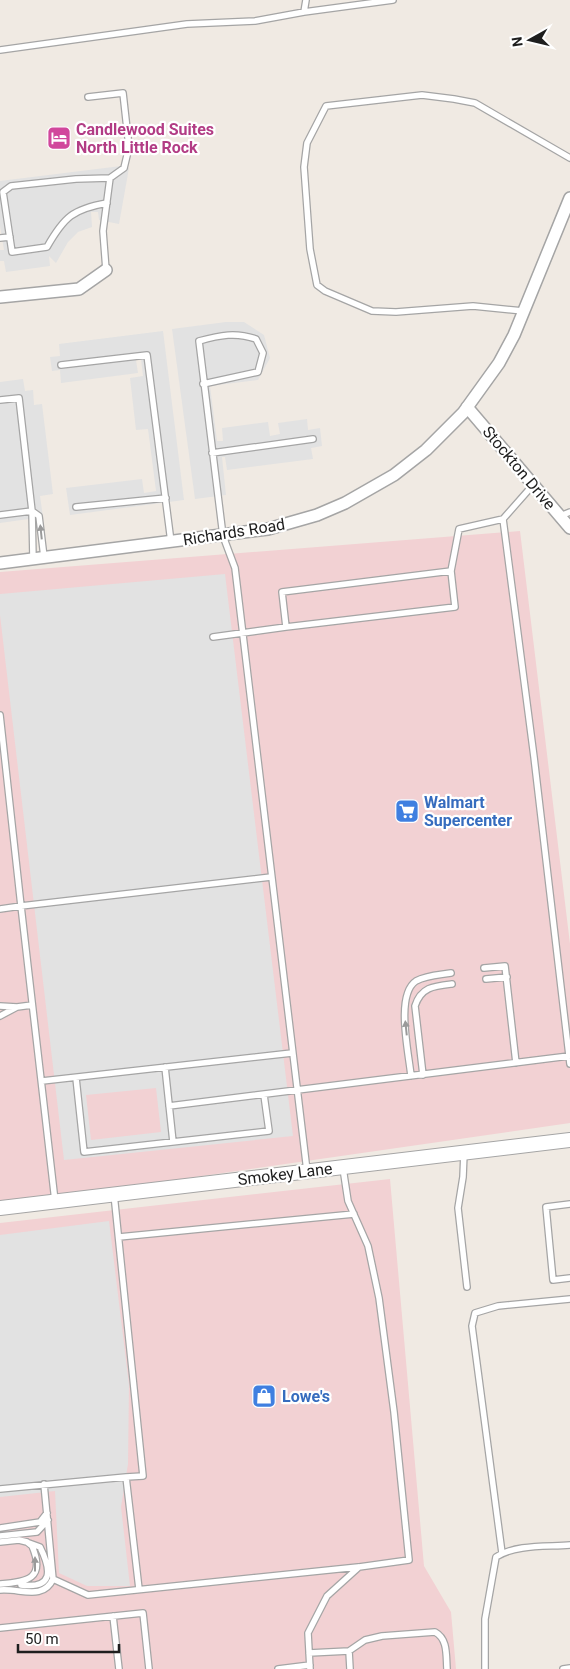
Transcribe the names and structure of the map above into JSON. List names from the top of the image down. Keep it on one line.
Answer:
{"streets":{"street":["Stockton Drive","Richards Road","Smokey Lane"]},"crossings":[["Stockton Drive","Richards Road"]],"places":{"hotel":["Candlewood Suites North Little Rock"],"supermarket":["Walmart Supercenter"],"shop":["Lowe's"]},"scale_bar":"50 m","north":"left"}
